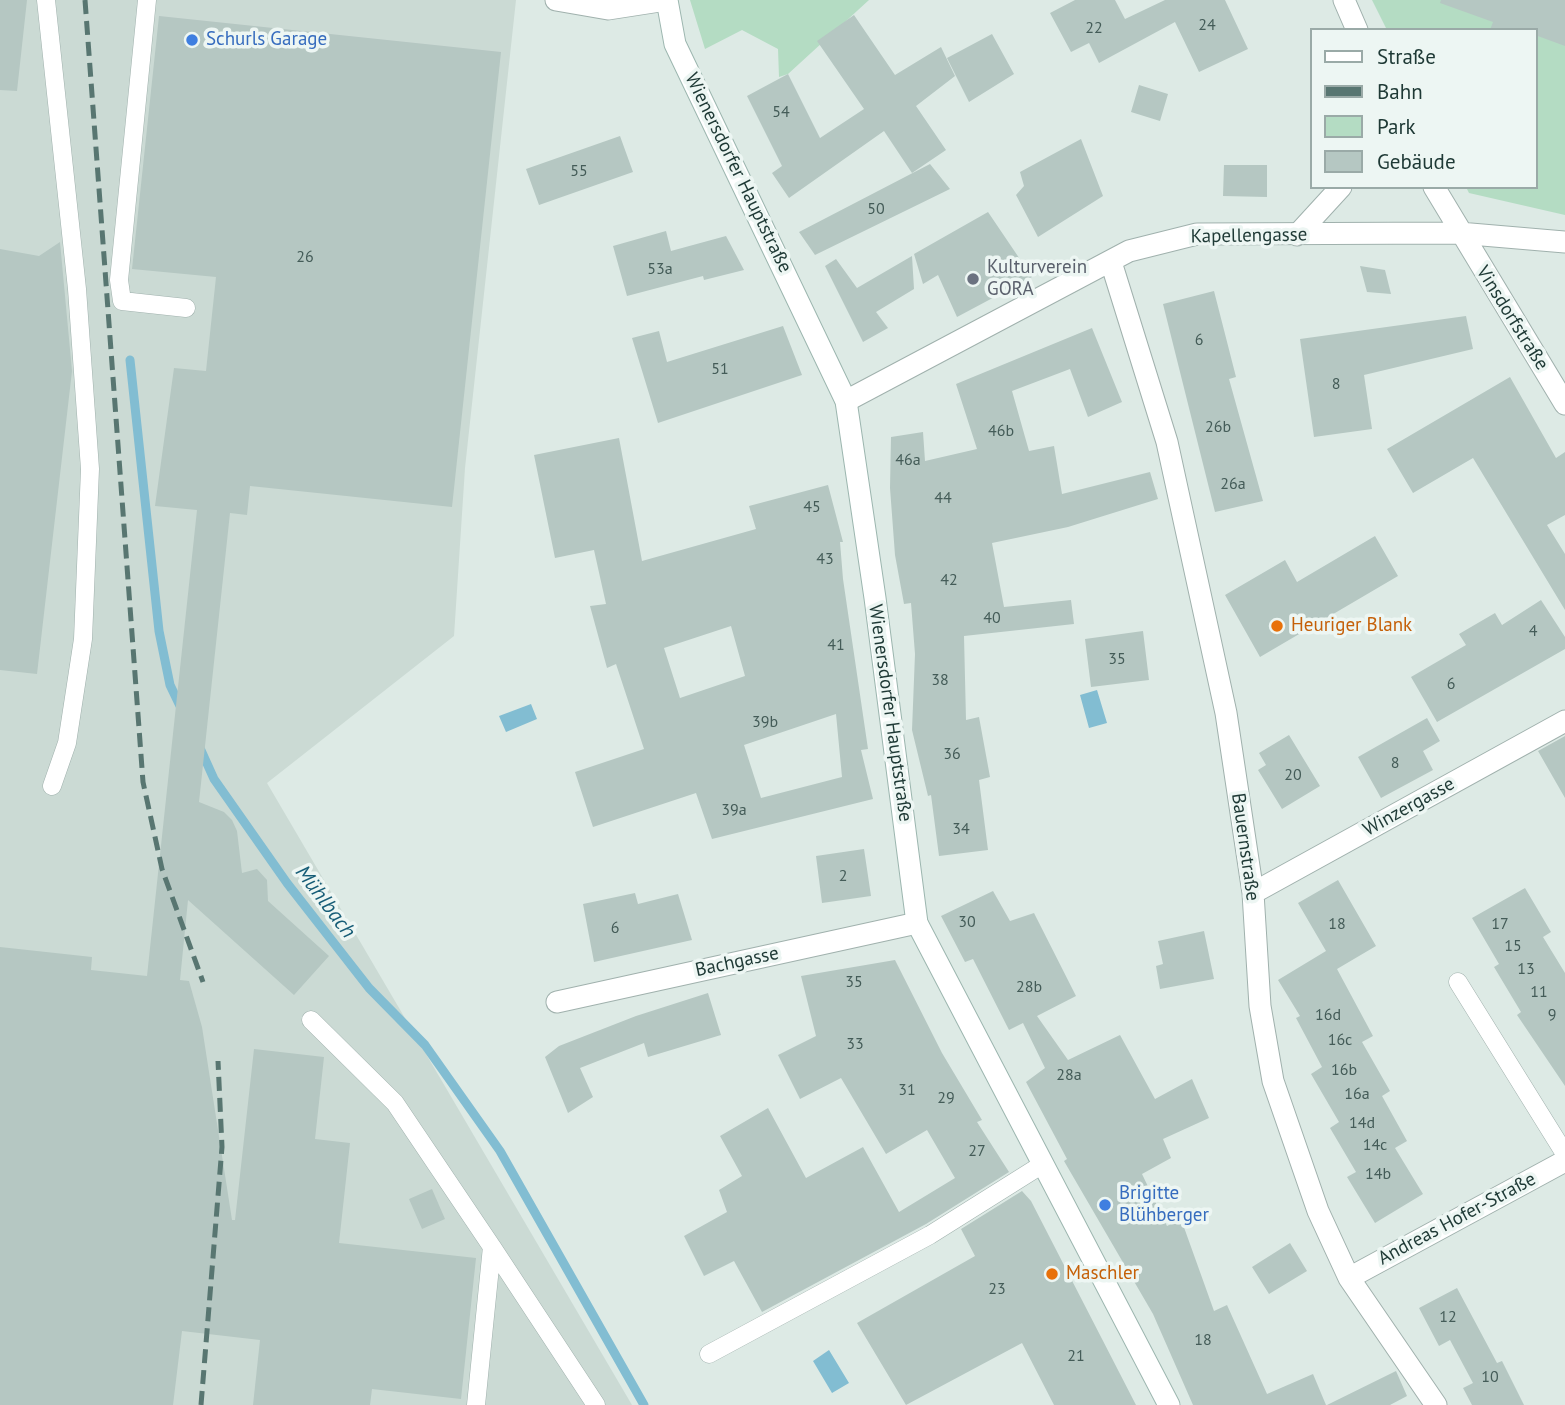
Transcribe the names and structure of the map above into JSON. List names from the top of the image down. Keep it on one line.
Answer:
{"streets":{"street":["Wienersdorfer Hauptstraße","Kapellengasse","Vinsdorfstraße","Winzergasse","Bauernstraße","Bachgasse","Andreas Hofer-Straße"]},"crossings":[["Wienersdorfer Hauptstraße","Kapellengasse"],["Wienersdorfer Hauptstraße","Bachgasse"],["Kapellengasse","Vinsdorfstraße"],["Kapellengasse","Bauernstraße"],["Winzergasse","Bauernstraße"],["Bauernstraße","Andreas Hofer-Straße"]],"water":["Mühlbach"],"places":["Schurls Garage","Kulturverein GORA","Heuriger Blank","Brigitte Blühberger","Maschler"],"house_numbers":["24","22","54","55","50","26","53a","6","51","8","26b","46b","46a","26a","44","45","43","42","40","4","41","35","38","6","39b","36","8","20","39a","34","2","30","18","17","6","15","13","35","28b","11","16d","9","16c","33","16b","28a","31","16a","29","14d","14c","27","14b","23","12","18","21","10"],"legend":["Straße","Bahn","Park","Gebäude"]}
